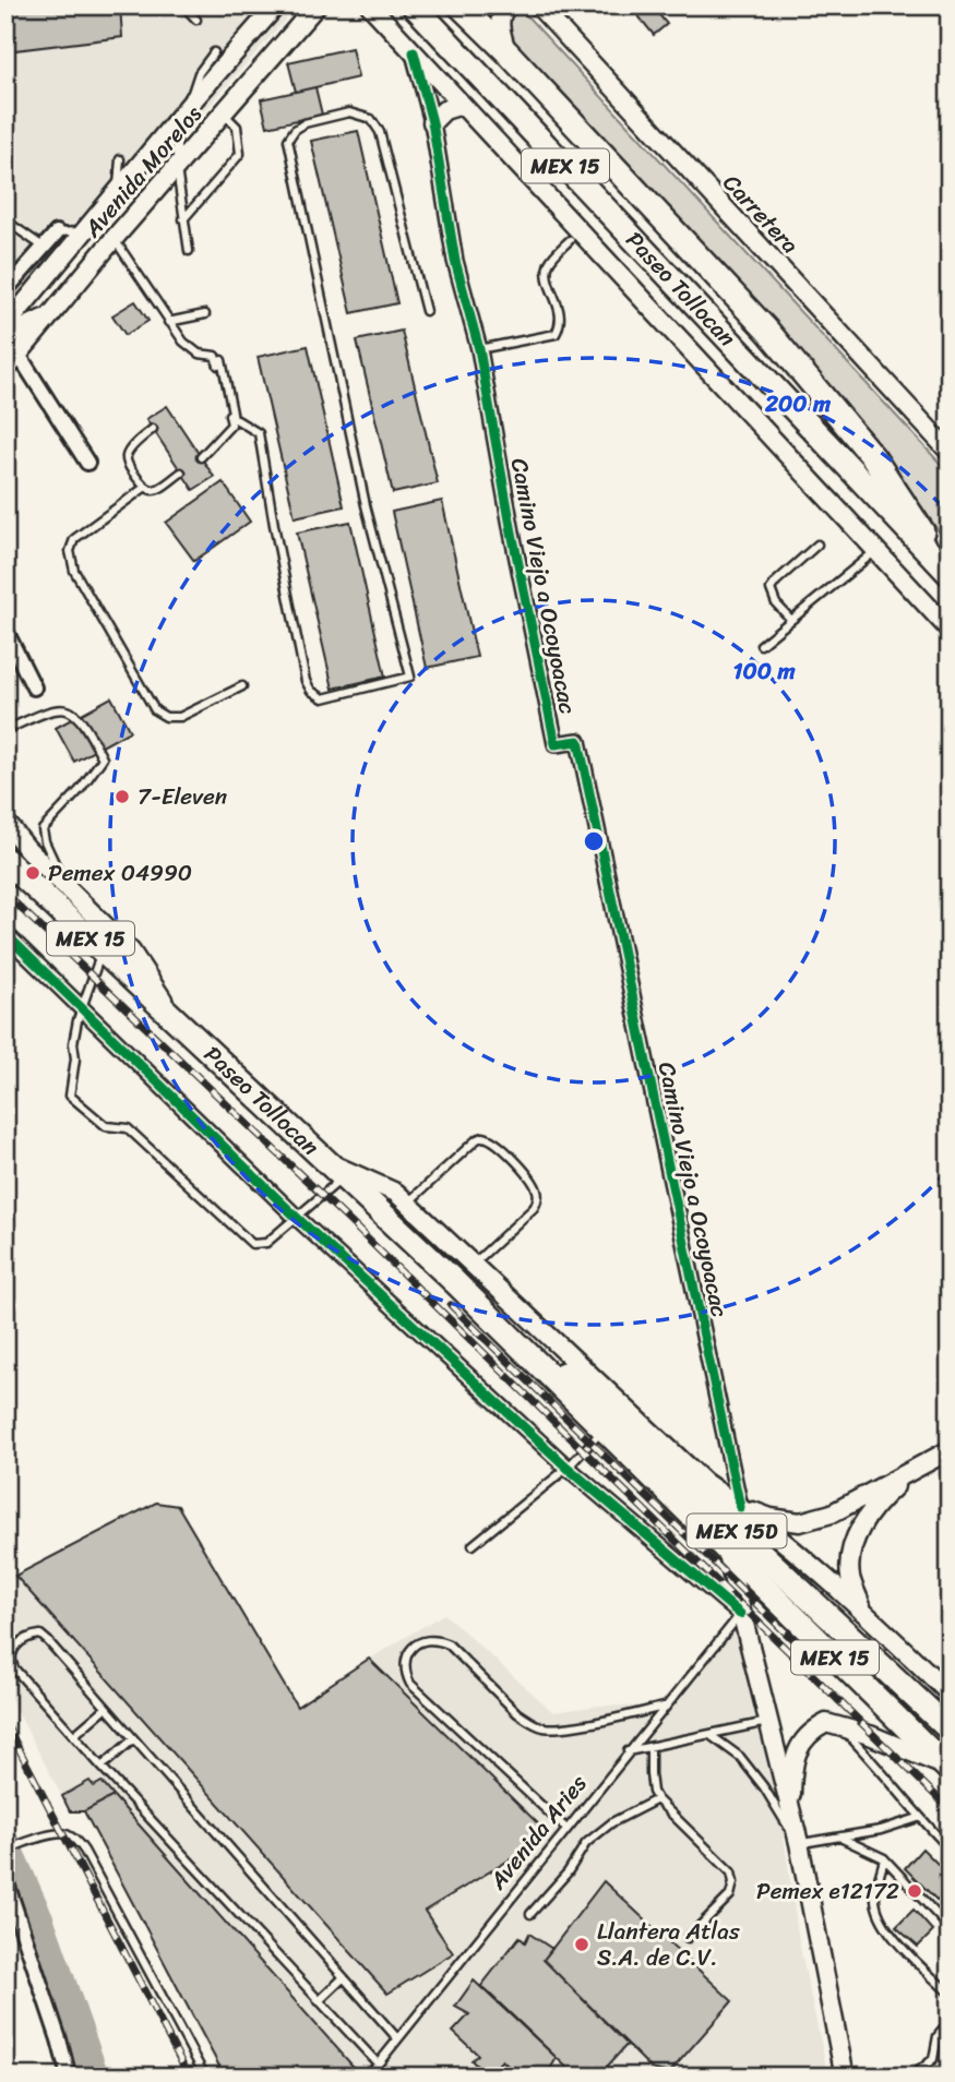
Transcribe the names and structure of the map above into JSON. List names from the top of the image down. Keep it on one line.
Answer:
{"streets":{"highway":["MEX 15","Paseo Tollocan","MEX 15D"],"main road":["Avenida Morelos","Carretera"],"street":["Camino Viejo a Ocoyoacac"],"lane":["Avenida Aries"]},"crossings":[["MEX 15","Paseo Tollocan"],["MEX 15","MEX 15D"],["Paseo Tollocan","MEX 15D"]],"places":["7-Eleven","Pemex 04990","Pemex e12172","Llantera Atlas S.A. de C.V."],"rings":["200 m","100 m"]}
